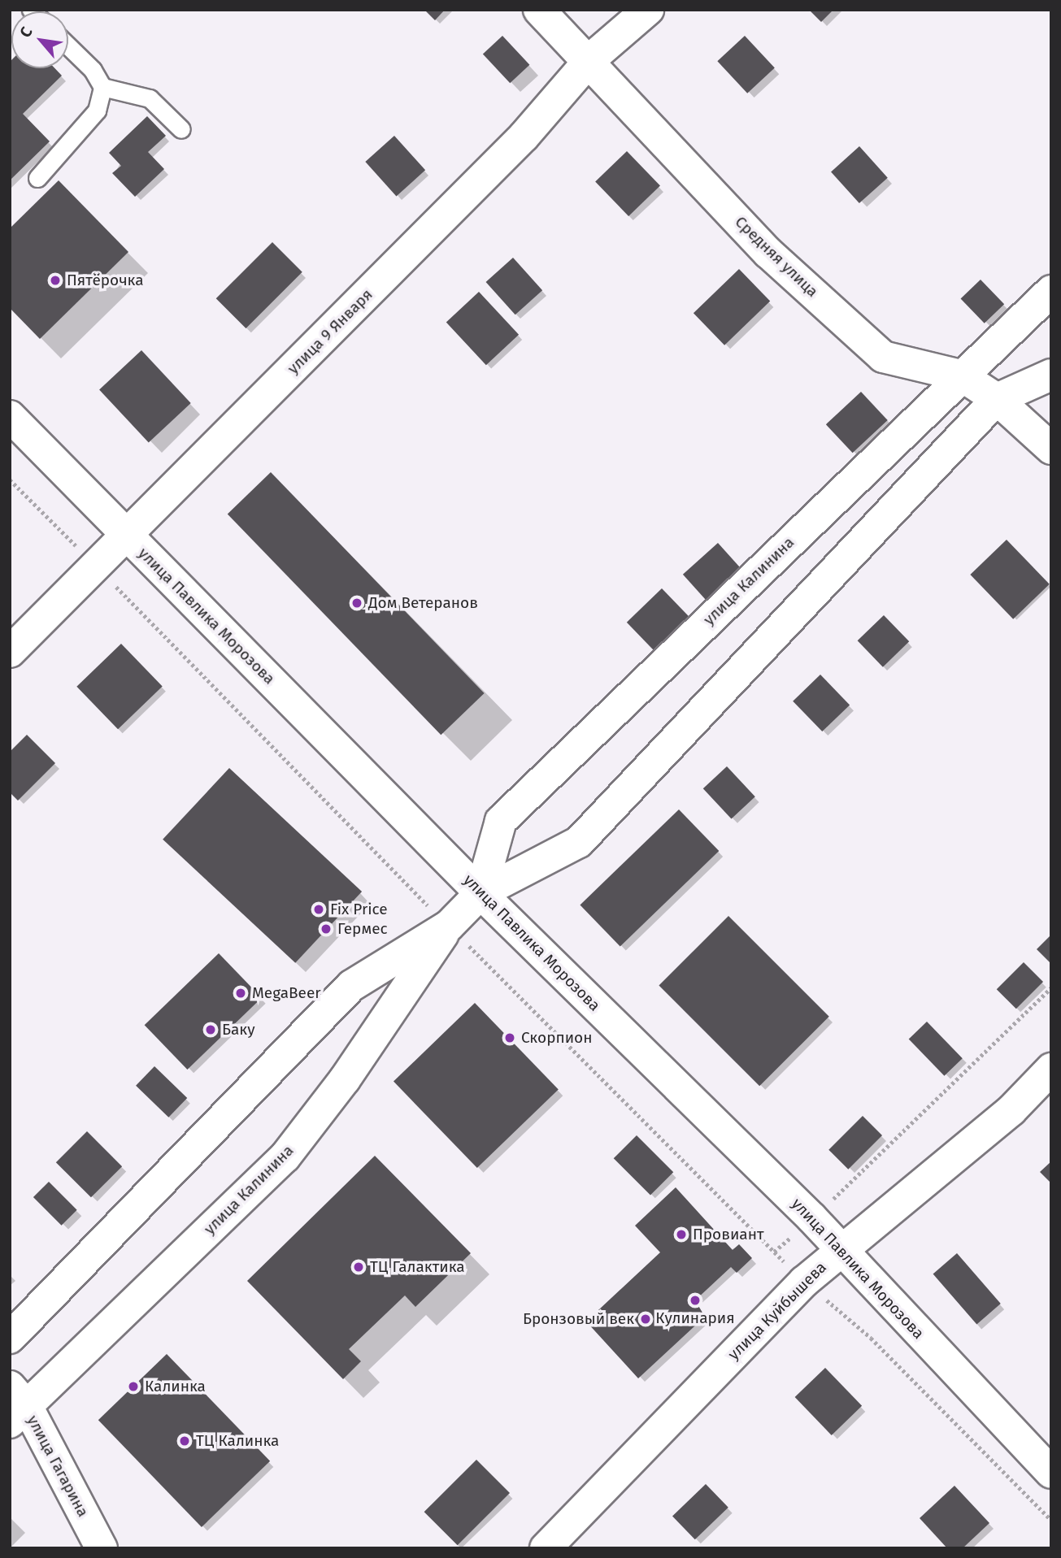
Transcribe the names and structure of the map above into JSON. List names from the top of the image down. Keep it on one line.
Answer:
{"streets":{"street":["Средняя улица","улица 9 Января","улица Калинина","улица Павлика Морозова","улица Куйбышева","улица Гагарина"]},"crossings":[["Средняя улица","улица 9 Января"],["Средняя улица","улица Калинина"],["улица 9 Января","улица Павлика Морозова"],["улица Калинина","улица Павлика Морозова"],["улица Калинина","улица Гагарина"],["улица Павлика Морозова","улица Куйбышева"]],"places":["Пятёрочка","Дом Ветеранов","Fix Price","Гермес","MegaBeer","Баку","Скорпион","Провиант","ТЦ Галактика","Кулинария","Бронзовый век","Калинка","ТЦ Калинка"],"north":"top left"}
